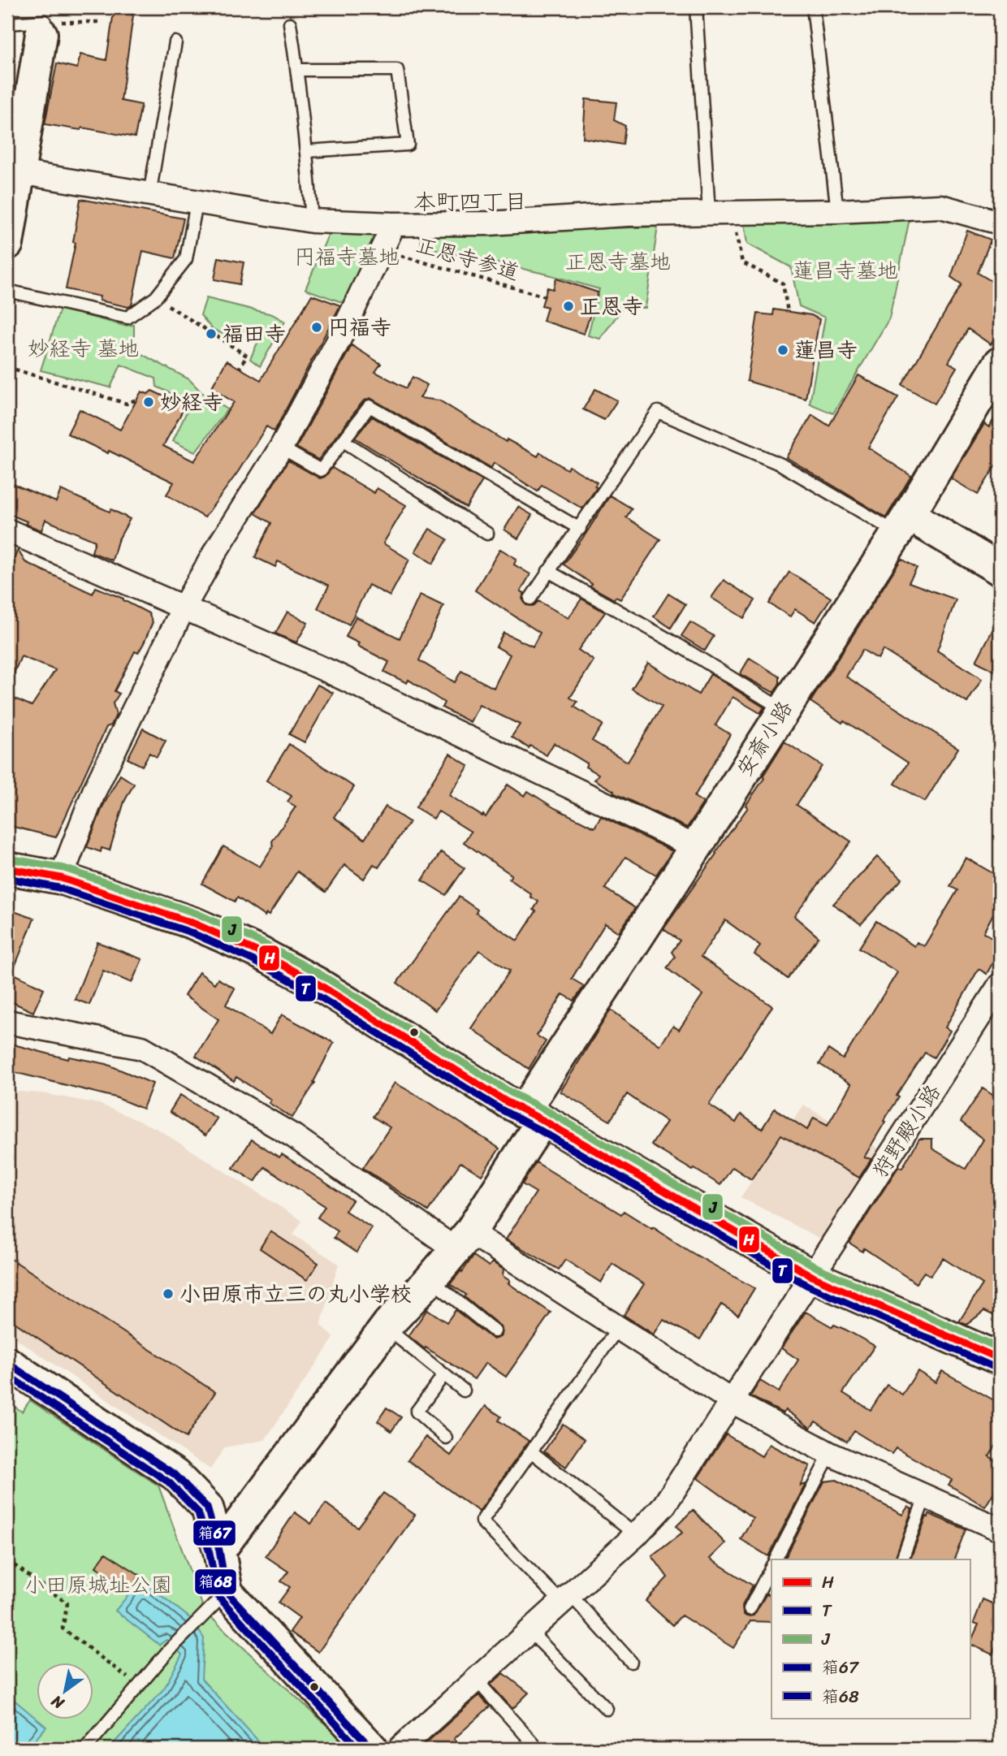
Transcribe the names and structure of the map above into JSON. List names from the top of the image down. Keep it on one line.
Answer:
{"streets":{"main road":["安斎小路"],"street":["狩野殿小路"],"path":["正恩寺参道"]},"districts":["本町四丁目"],"parks":["円福寺墓地","正恩寺墓地","蓮昌寺墓地","妙経寺 墓地","小田原城址公園"],"places":["正恩寺","円福寺","福田寺","蓮昌寺","妙経寺","小田原市立三の丸小学校"],"lines":["transit line J","transit line H","transit line T","transit line 箱67","transit line 箱68"],"legend":["H","T","J","箱67","箱68"],"north":"bottom left"}
